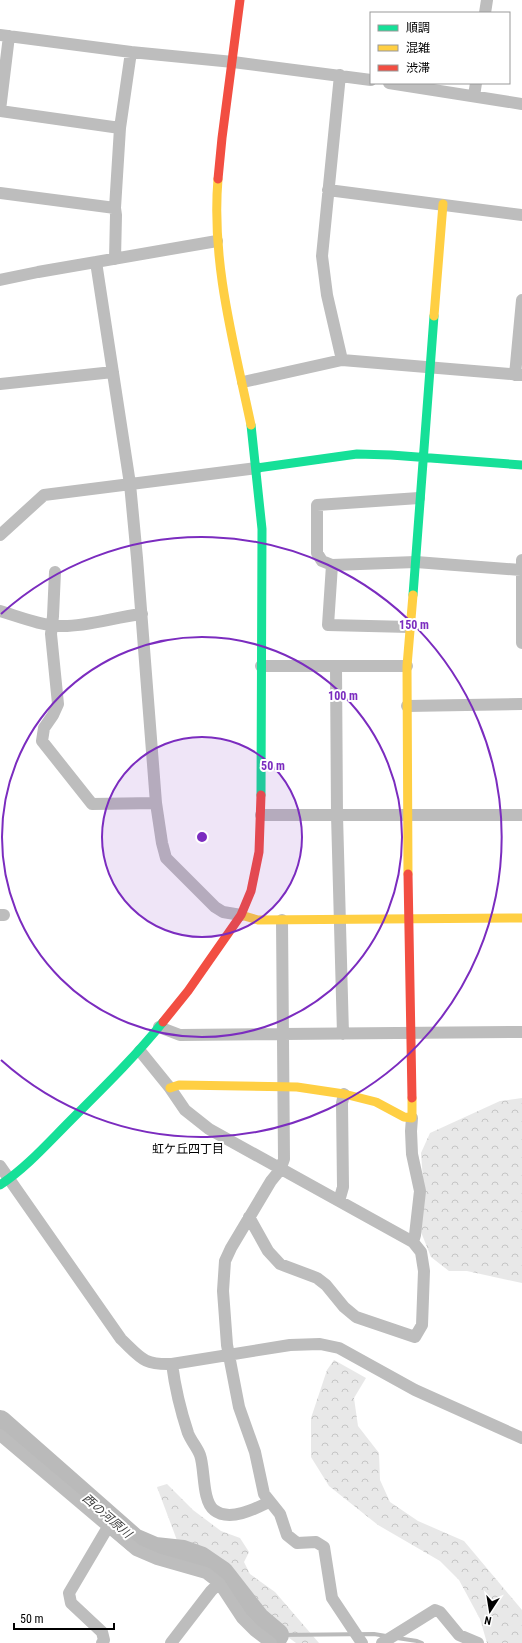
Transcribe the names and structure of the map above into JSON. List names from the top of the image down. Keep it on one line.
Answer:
{"districts":["虹ケ丘四丁目"],"water":["西の河原川"],"legend":["順調","混雑","渋滞"],"scale_bar":"50 m","north":"bottom","rings":["150 m","100 m","50 m"]}
